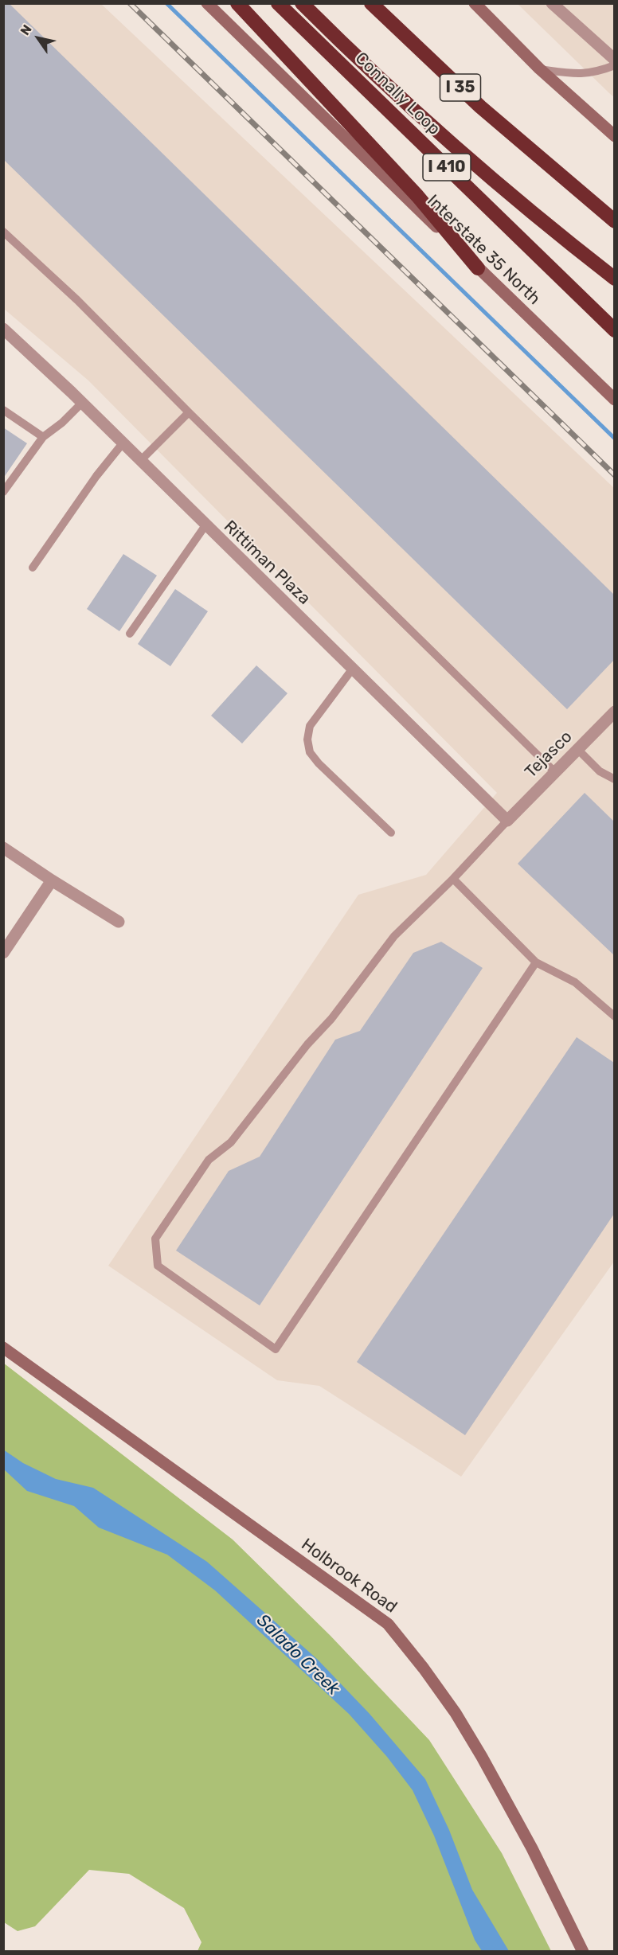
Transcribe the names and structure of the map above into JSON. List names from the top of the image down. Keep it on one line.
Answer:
{"streets":{"highway":["I 35","Connally Loop","I 410"],"street":["Interstate 35 North","Rittiman Plaza","Tejasco","Holbrook Road"]},"crossings":[["Rittiman Plaza","Tejasco"]],"water":["Salado Creek"],"north":"top left"}
